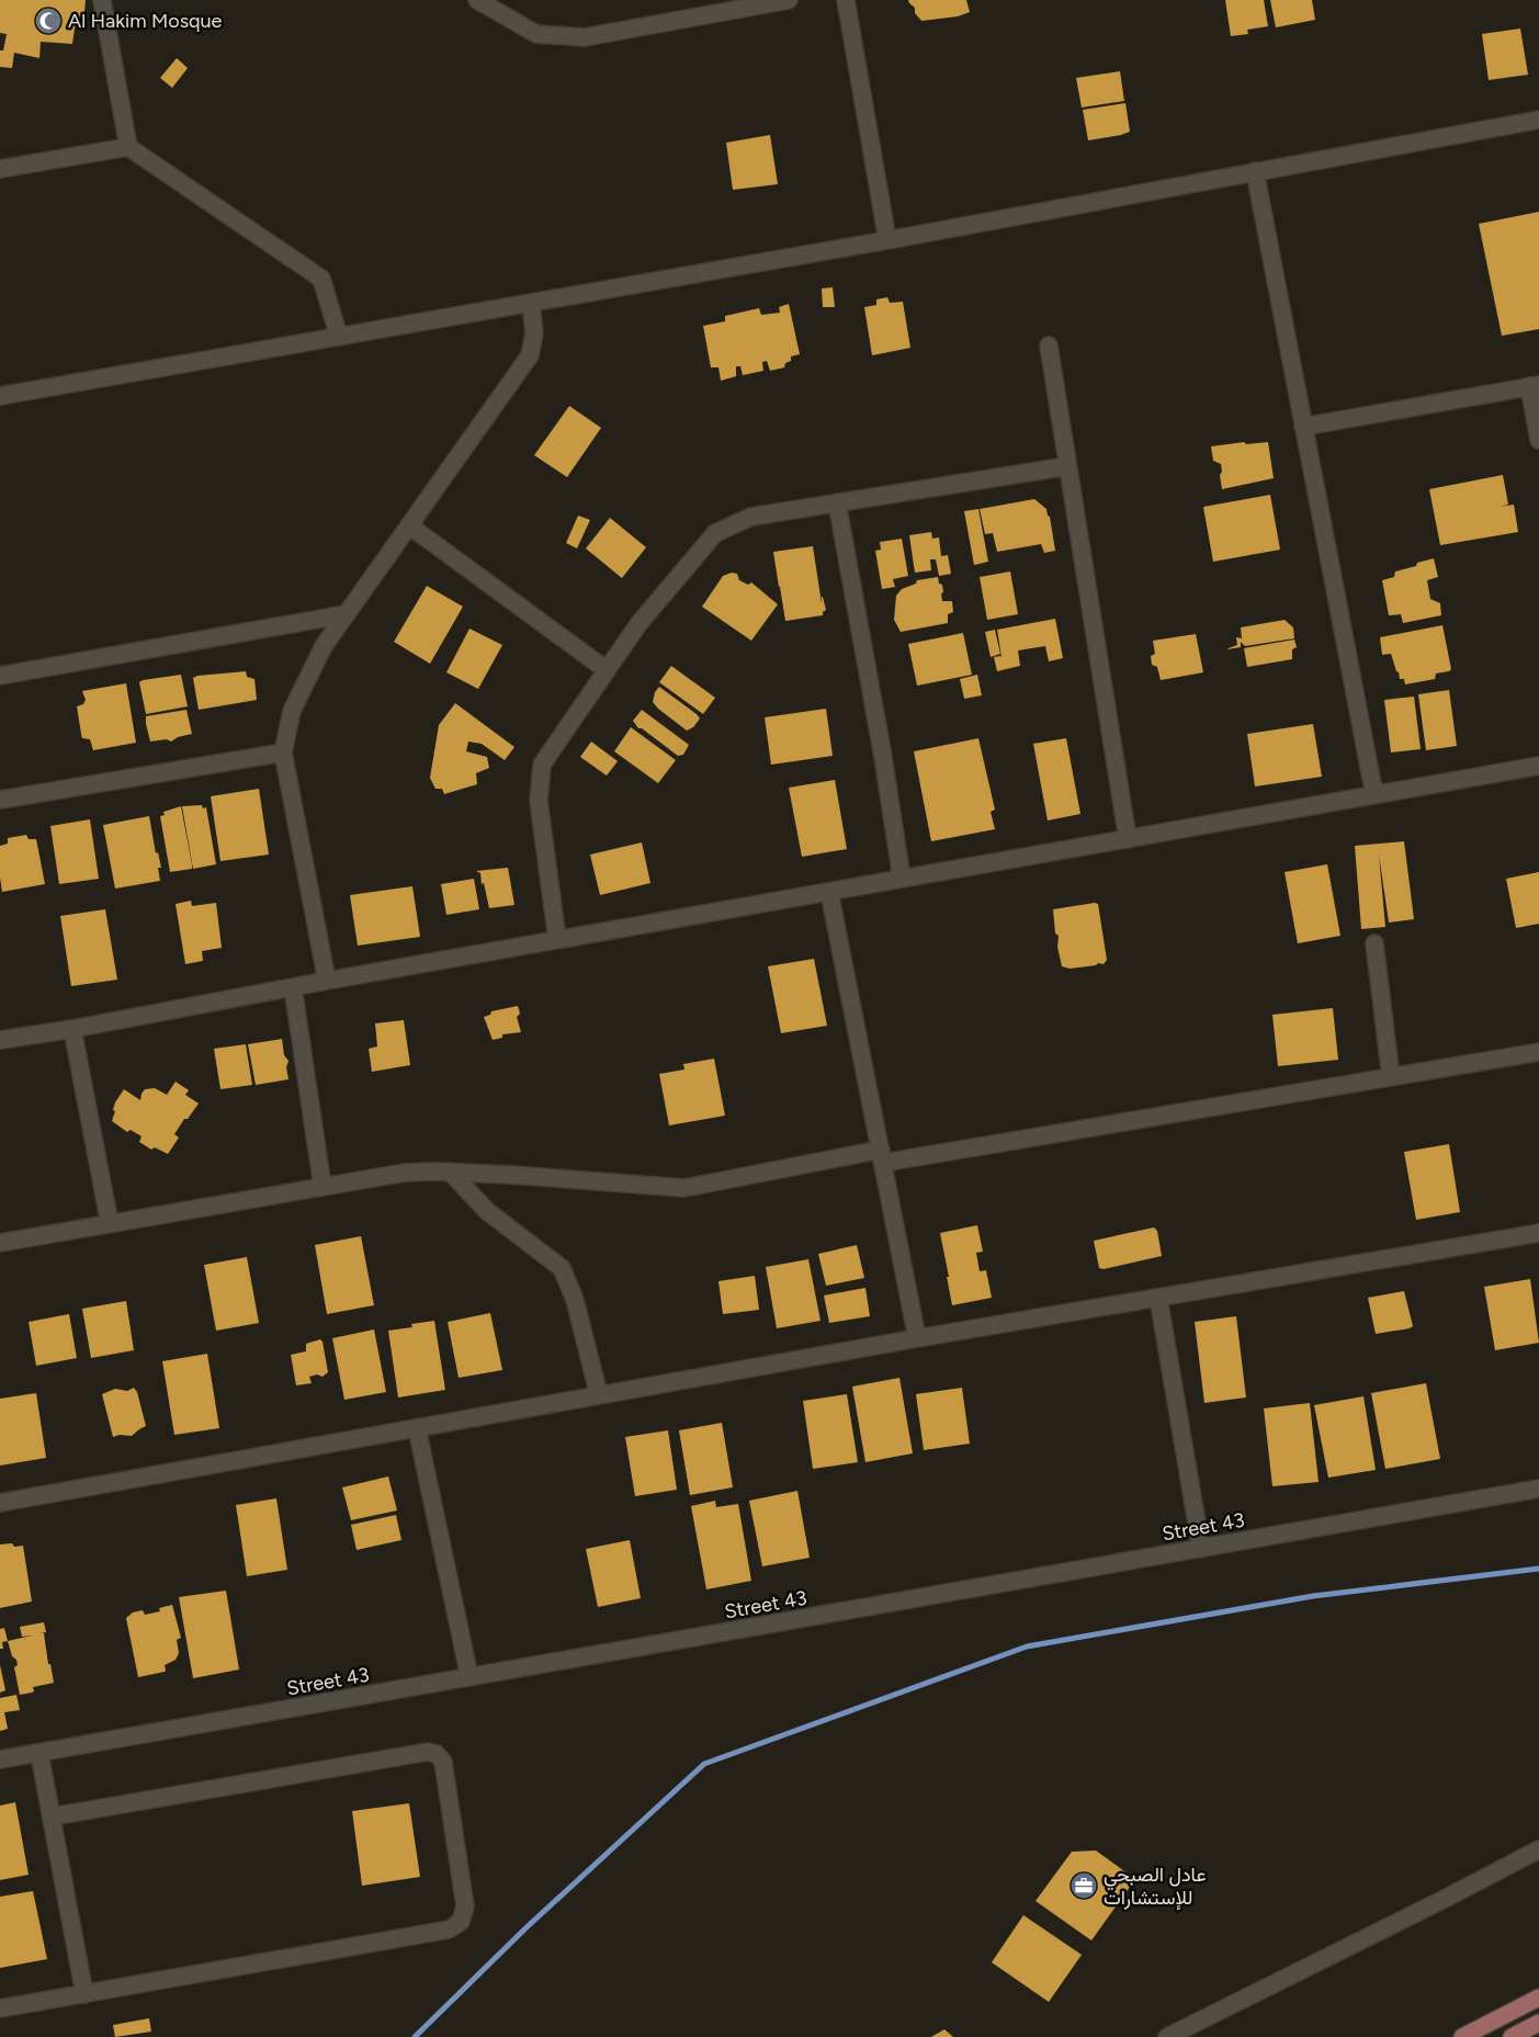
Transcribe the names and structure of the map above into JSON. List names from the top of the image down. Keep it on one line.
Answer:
{"streets":{"street":["Street 43"]},"places":{"mosque":["Al Hakim Mosque"],"office":["عادل الصبحي للإستشارات"]}}
